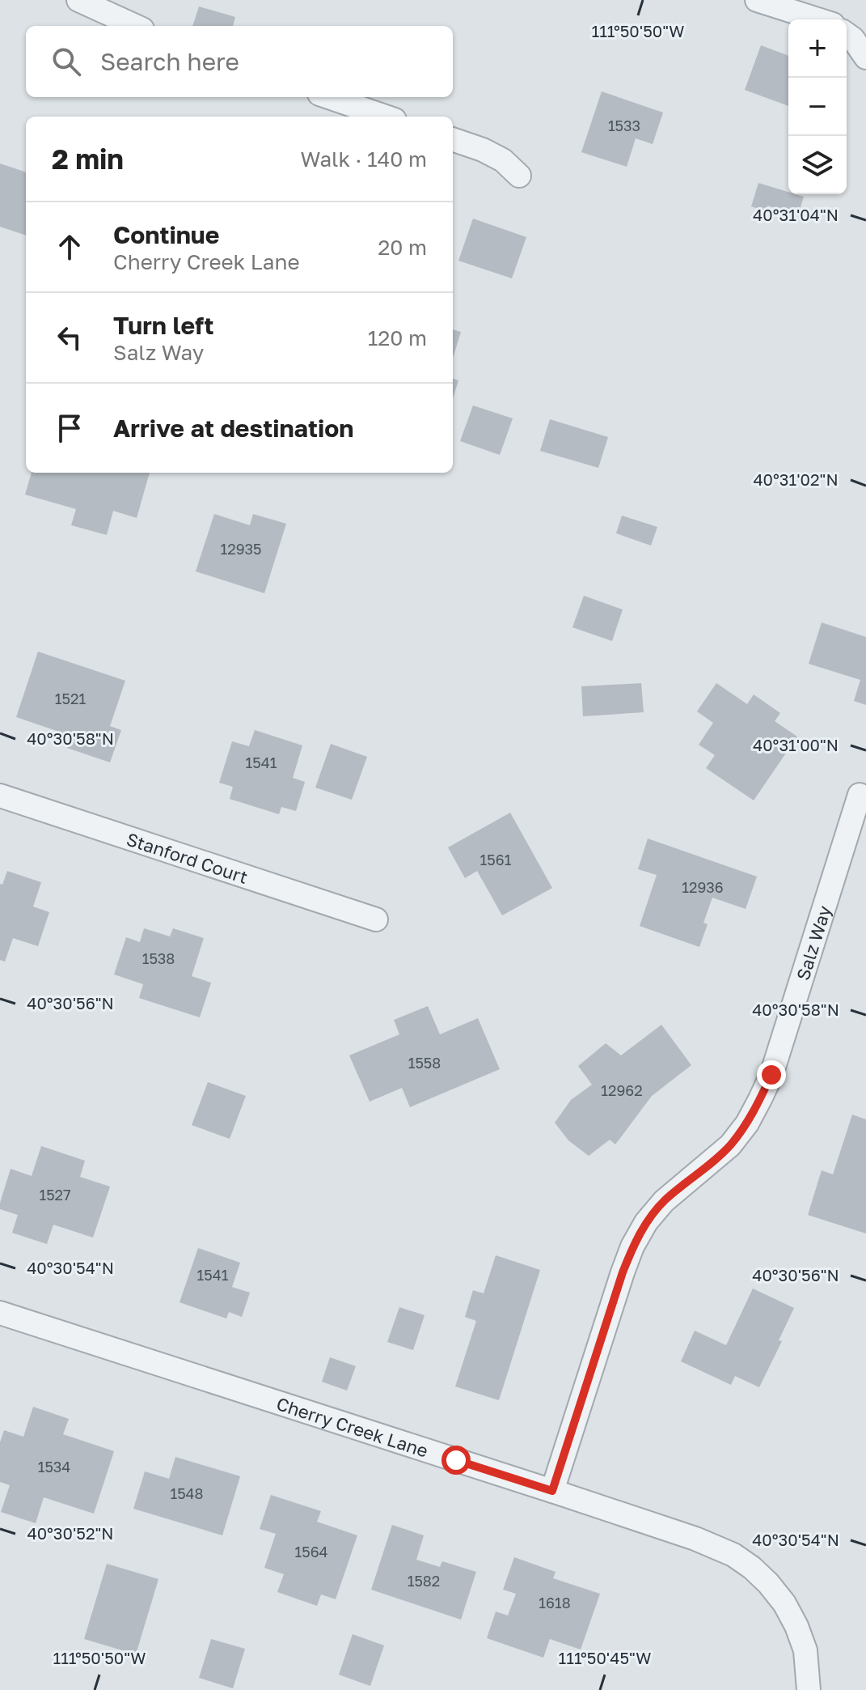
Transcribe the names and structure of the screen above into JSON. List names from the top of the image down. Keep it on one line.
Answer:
{"streets":{"street":["Stanford Court","Salz Way","Cherry Creek Lane"]},"crossings":[["Salz Way","Cherry Creek Lane"]],"house_numbers":["1533","12935","1521","1541","1561","12936","1538","1558","12962","1527","1541","1534","1548","1564","1582","1618"],"page":{"map_buttons":["+","−"],"search":"Search here","heading":["2 min","Walk · 140 m"],"list":[["Continue","Cherry Creek Lane","20 m"],["Turn left","Salz Way","120 m"],"Arrive at destination"]},"coordinates":["111°50'50\"W","40°31'04\"N","40°31'02\"N","40°30'58\"N","40°31'00\"N","40°30'56\"N","40°30'54\"N","40°30'52\"N","111°50'45\"W"]}
